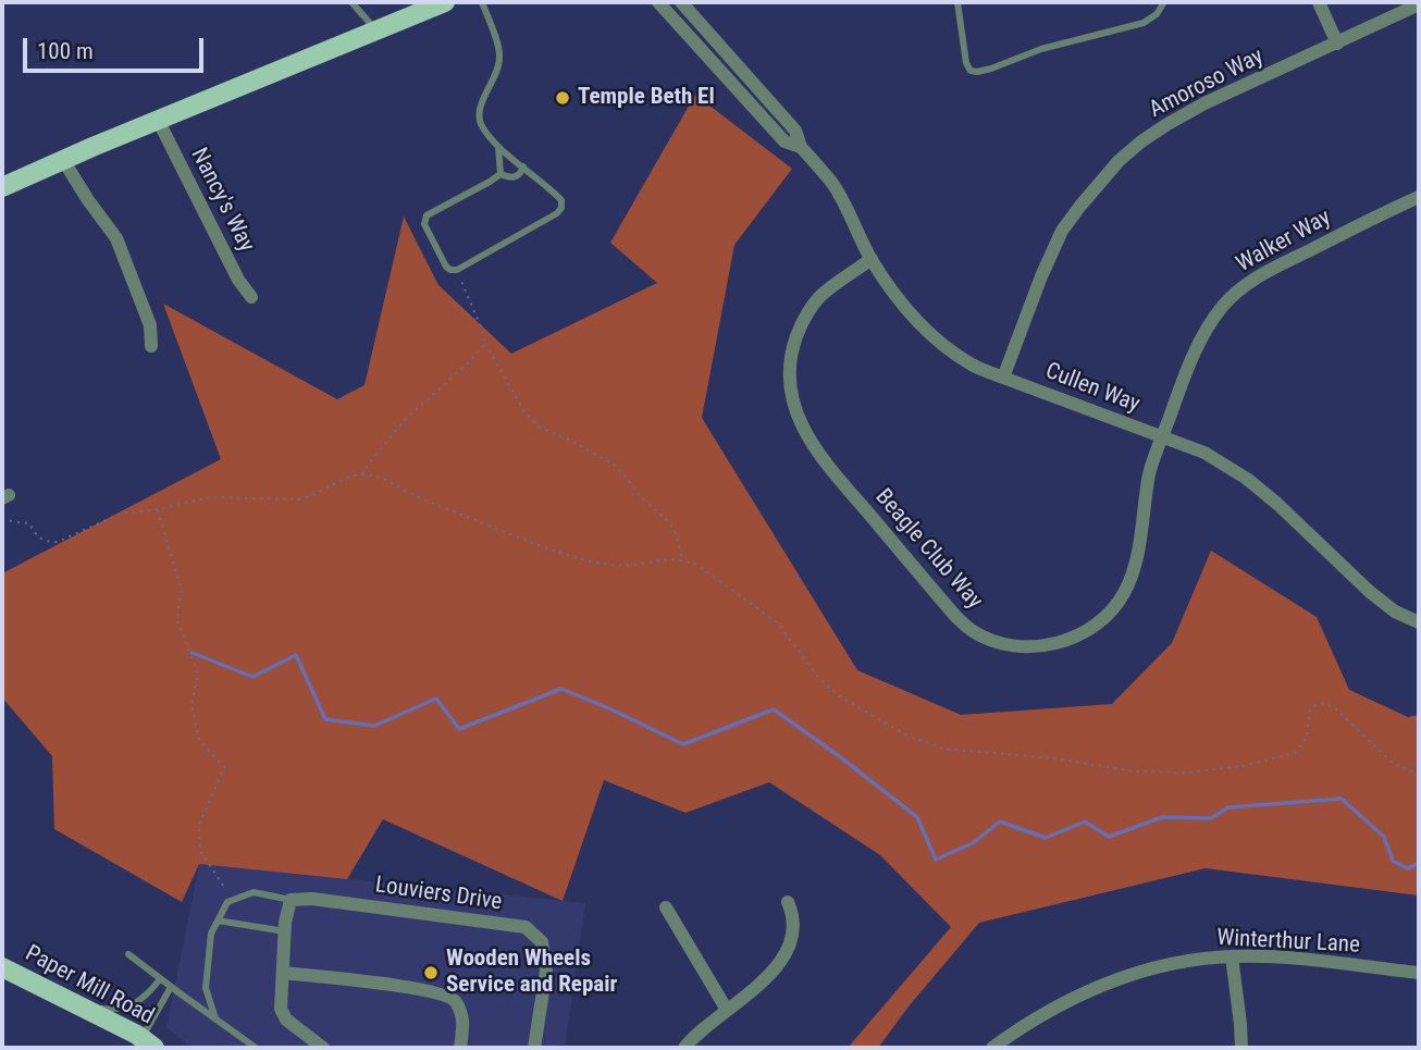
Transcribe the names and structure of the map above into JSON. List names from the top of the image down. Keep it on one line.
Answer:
{"streets":{"main road":["Paper Mill Road"],"street":["Amoroso Way","Nancy's Way","Walker Way","Cullen Way","Beagle Club Way","Louviers Drive","Winterthur Lane"]},"crossings":[["Amoroso Way","Cullen Way"],["Walker Way","Cullen Way"],["Walker Way","Beagle Club Way"],["Cullen Way","Beagle Club Way"]],"places":["Temple Beth El","Wooden Wheels Service and Repair"],"scale_bar":"100 m"}
